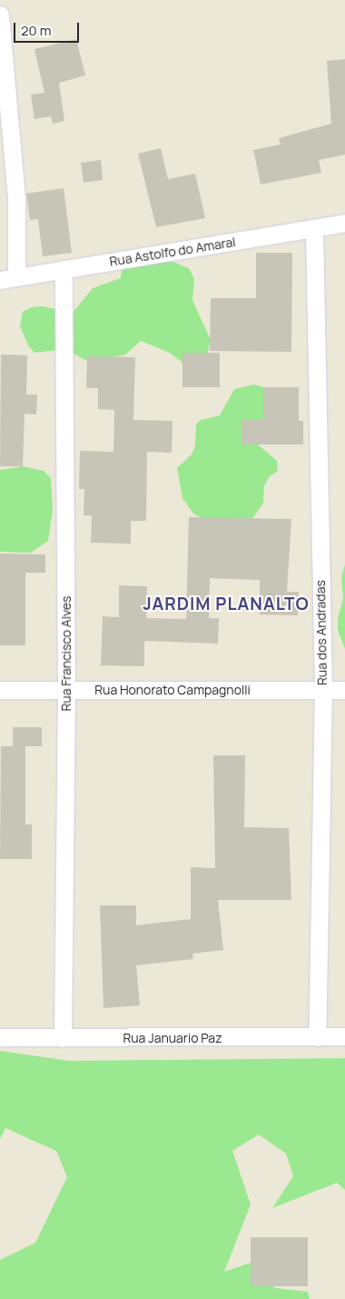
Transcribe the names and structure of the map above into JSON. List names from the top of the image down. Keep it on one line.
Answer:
{"streets":{"street":["Rua Astolfo do Amaral","Rua dos Andradas","Rua Francisco Alves","Rua Honorato Campagnolli","Rua Januario Paz"]},"crossings":[["Rua Astolfo do Amaral","Rua dos Andradas"],["Rua Astolfo do Amaral","Rua Francisco Alves"],["Rua dos Andradas","Rua Honorato Campagnolli"],["Rua dos Andradas","Rua Januario Paz"],["Rua Francisco Alves","Rua Honorato Campagnolli"],["Rua Francisco Alves","Rua Januario Paz"]],"districts":["JARDIM PLANALTO"],"scale_bar":"20 m"}
